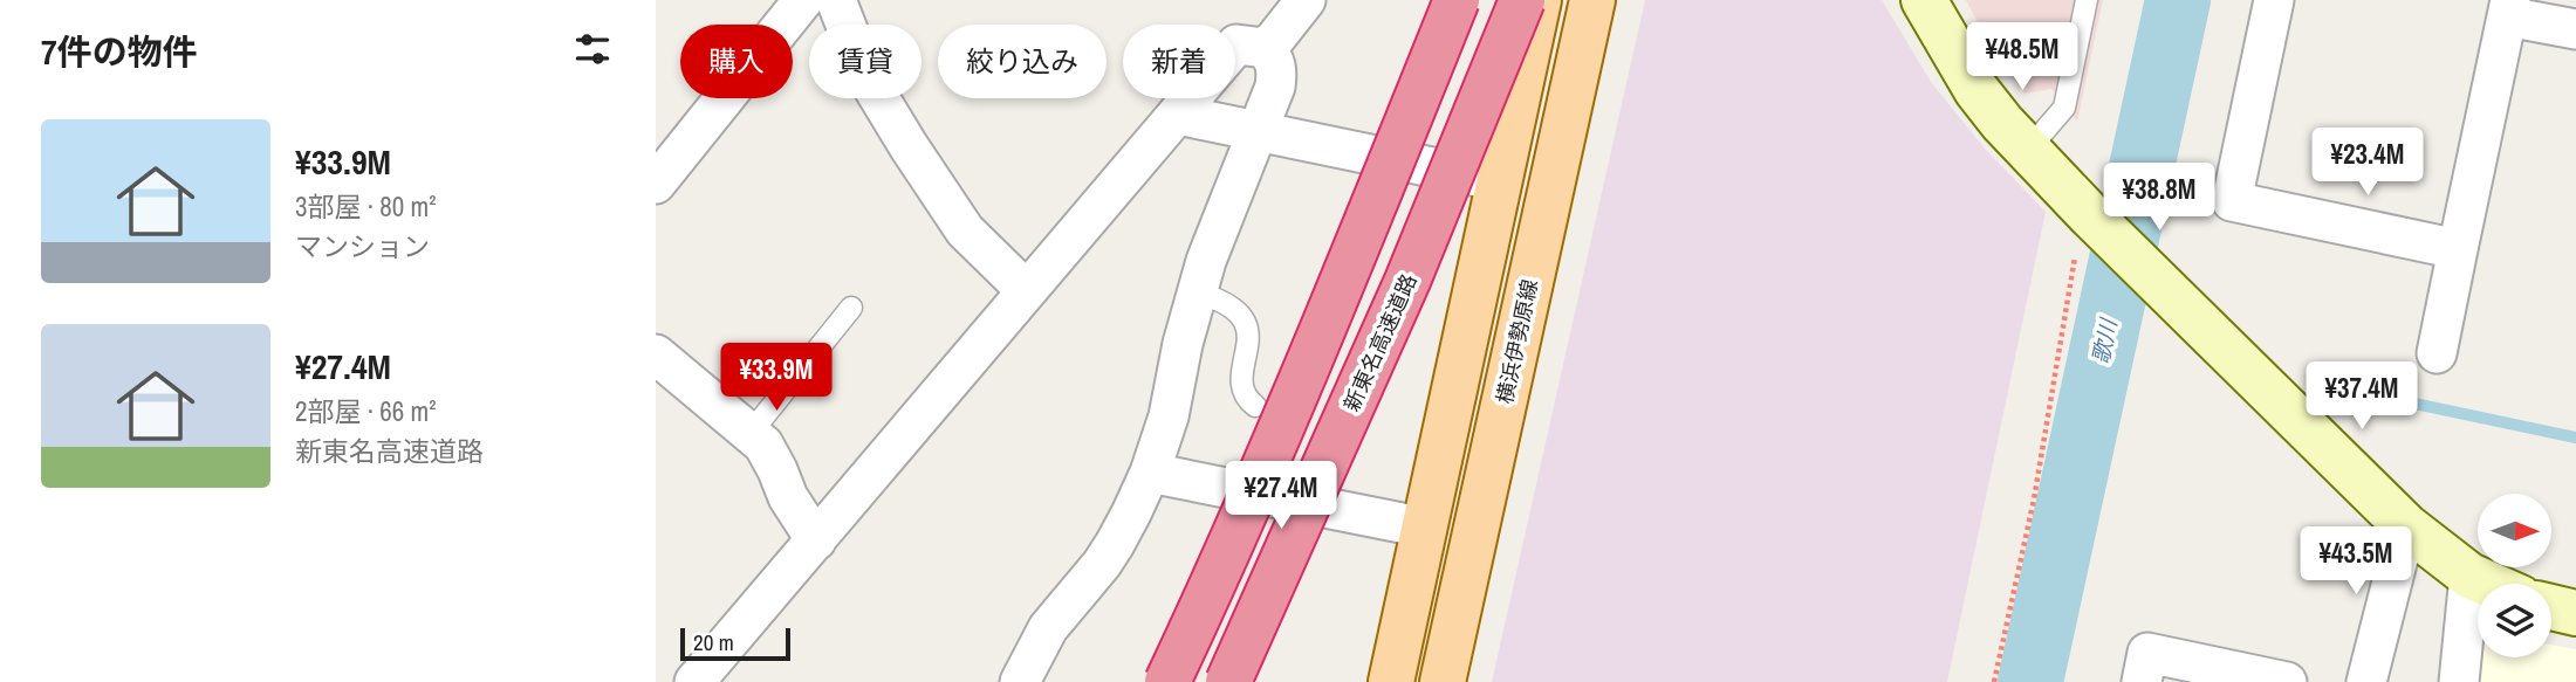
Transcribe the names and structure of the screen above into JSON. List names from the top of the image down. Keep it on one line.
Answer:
{"streets":{"highway":["新東名高速道路"],"main road":["横浜伊勢原線"]},"water":["歌川"],"scale_bar":"20 m","north":"right","page":{"heading":"7件の物件","price":["¥48.5M","¥23.4M","¥38.8M","¥33.9M","¥37.4M","¥27.4M","¥43.5M"],"chip":["購入","賃貸","絞り込み","新着"],"list":[{"name":"¥33.9M","note":"3部屋 · 80 m² · マンション"},{"name":"¥27.4M","note":"2部屋 · 66 m² · 新東名高速道路"}],"scale":"20 m"}}
